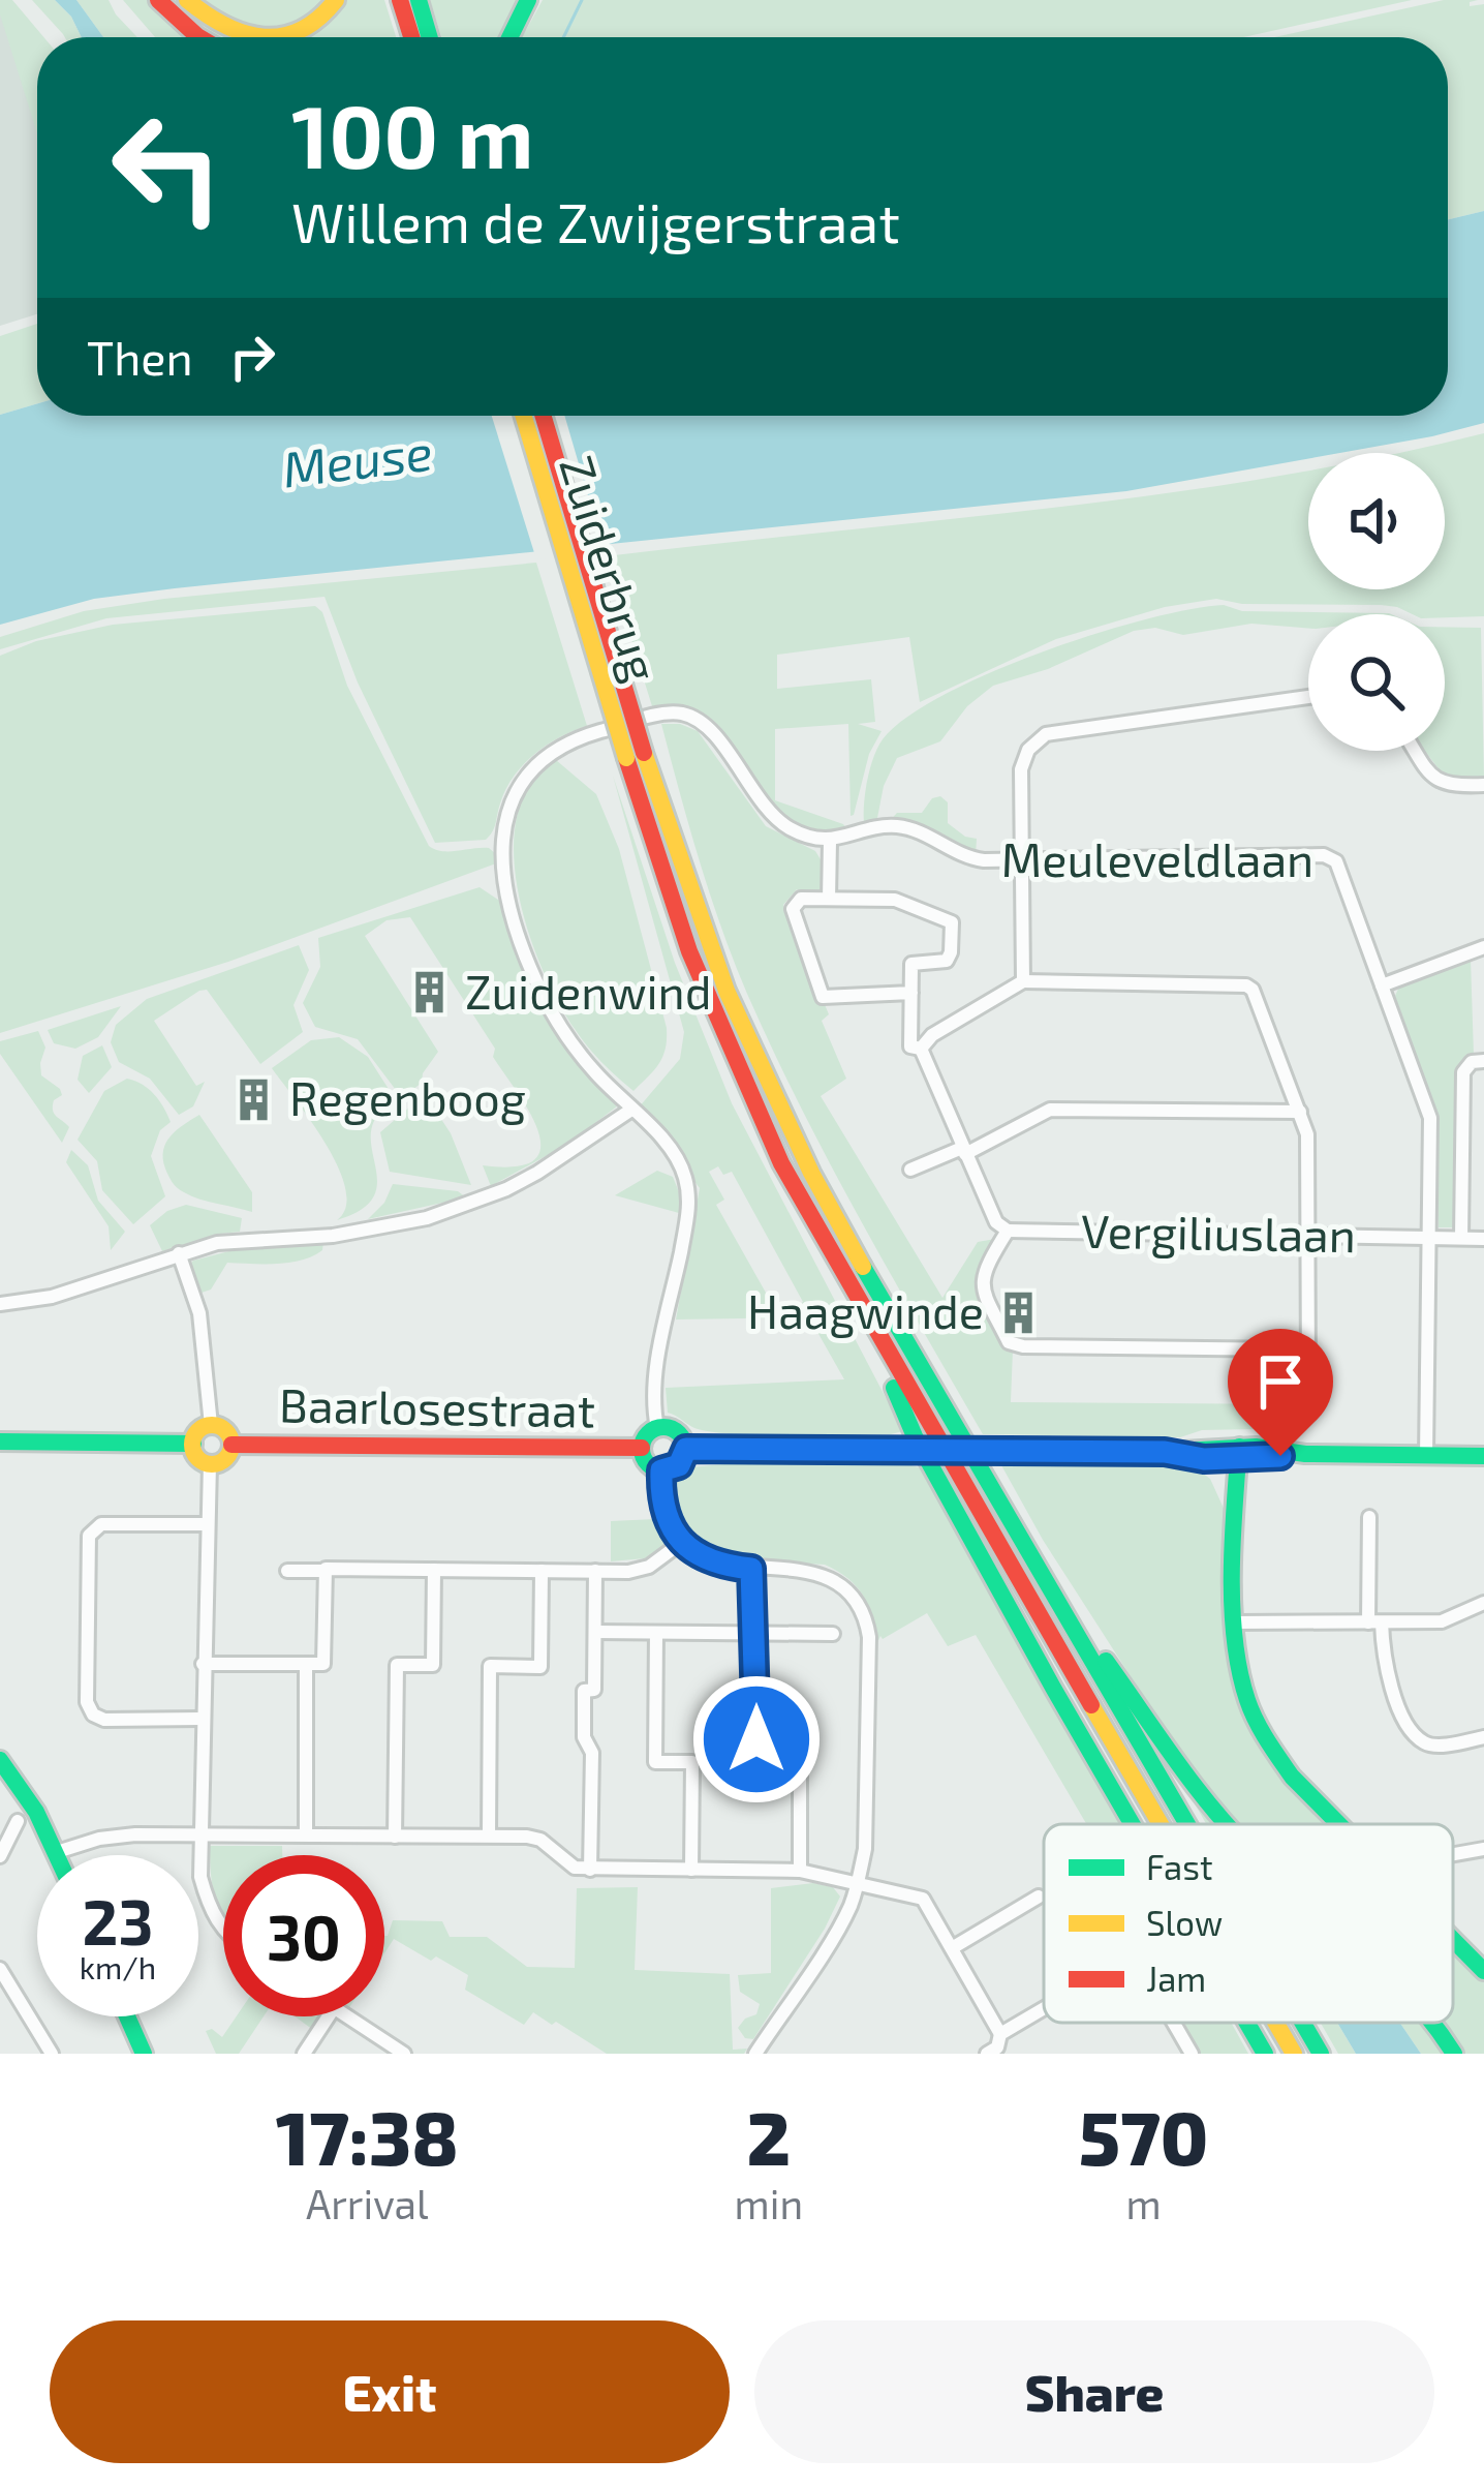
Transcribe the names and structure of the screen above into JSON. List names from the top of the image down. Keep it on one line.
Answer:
{"streets":{"main road":["Zuiderbrug","Baarlosestraat"],"street":["Meuleveldlaan","Vergiliuslaan"]},"crossings":[["Meuleveldlaan","Vergiliuslaan"]],"water":["Meuse"],"places":{"building":["Zuidenwind","Regenboog","Haagwinde"]},"legend":["Fast","Slow","Jam"],"page":{"turn":["100 m","Willem de Zwijgerstraat"],"then":"Then","speed":"23 km/h","limit":"30","eta":["17:38","Arrival","2","min","570","m"],"buttons":["Exit","Share"]}}
